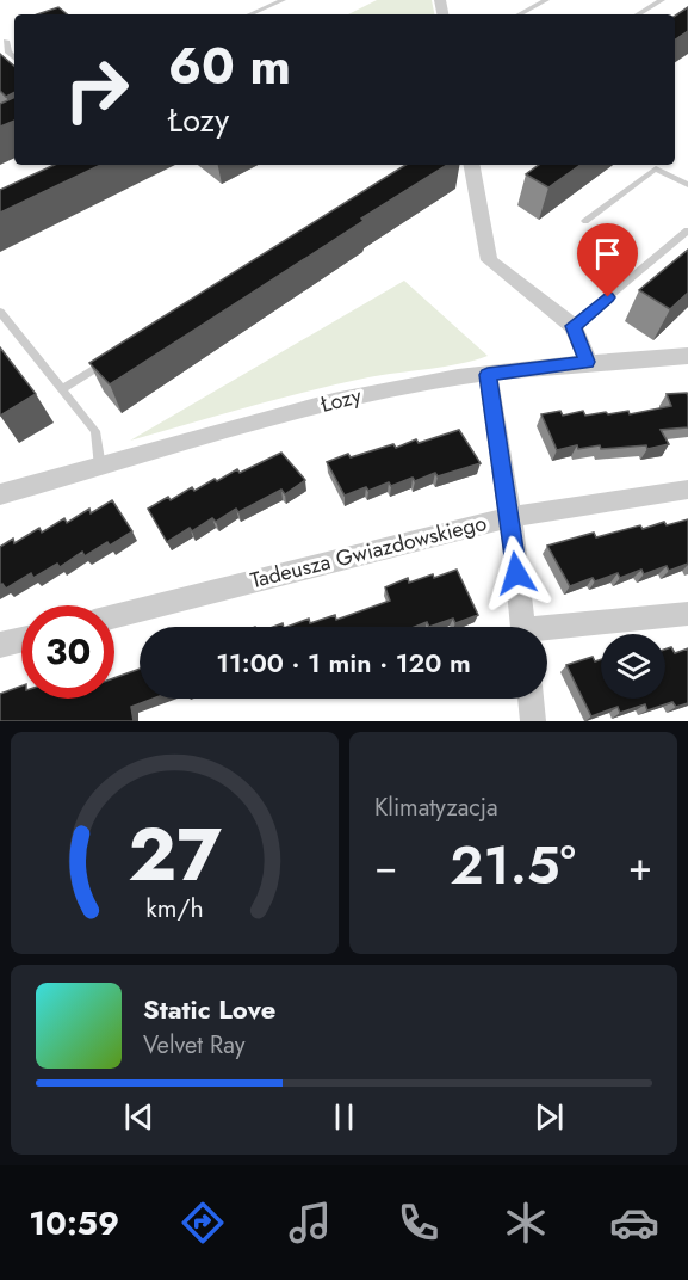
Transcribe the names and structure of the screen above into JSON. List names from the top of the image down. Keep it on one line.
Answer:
{"streets":{"street":["Łozy","Tadeusza Gwiazdowskiego"]},"page":{"turn":["60 m","Łozy"],"limit":"30","trip":"11:00 · 1 min · 120 m","tile":"Klimatyzacja","heat":["−","21.5°","+"],"song":["Static Love","Velvet Ray"],"tabs":"10:59","gauge":["27","km/h"]}}
